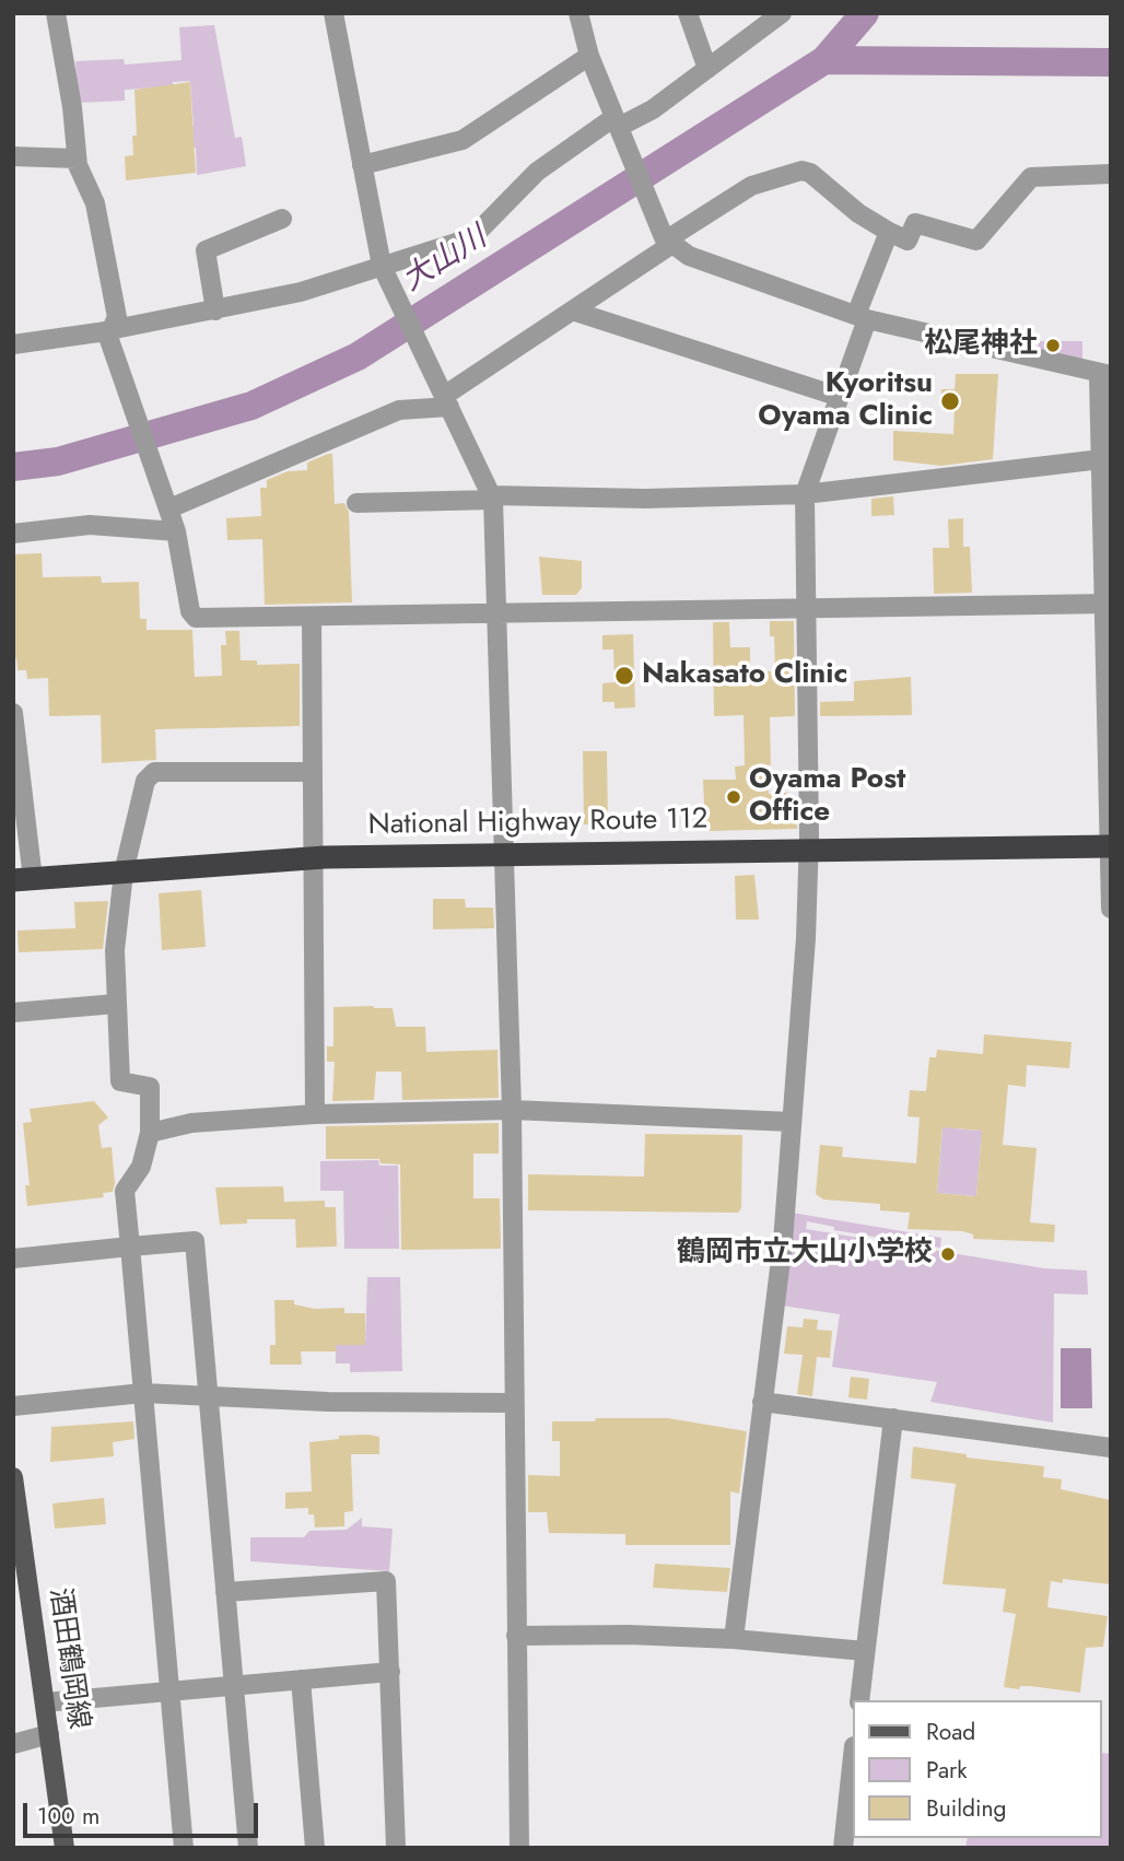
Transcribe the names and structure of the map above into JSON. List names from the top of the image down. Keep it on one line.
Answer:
{"streets":{"highway":["National Highway Route 112"],"main road":["酒田鶴岡線"]},"water":["大山川"],"places":["松尾神社","Kyoritsu Oyama Clinic","Nakasato Clinic","Oyama Post Office","鶴岡市立大山小学校"],"legend":["Road","Park","Building"],"scale_bar":"100 m"}
